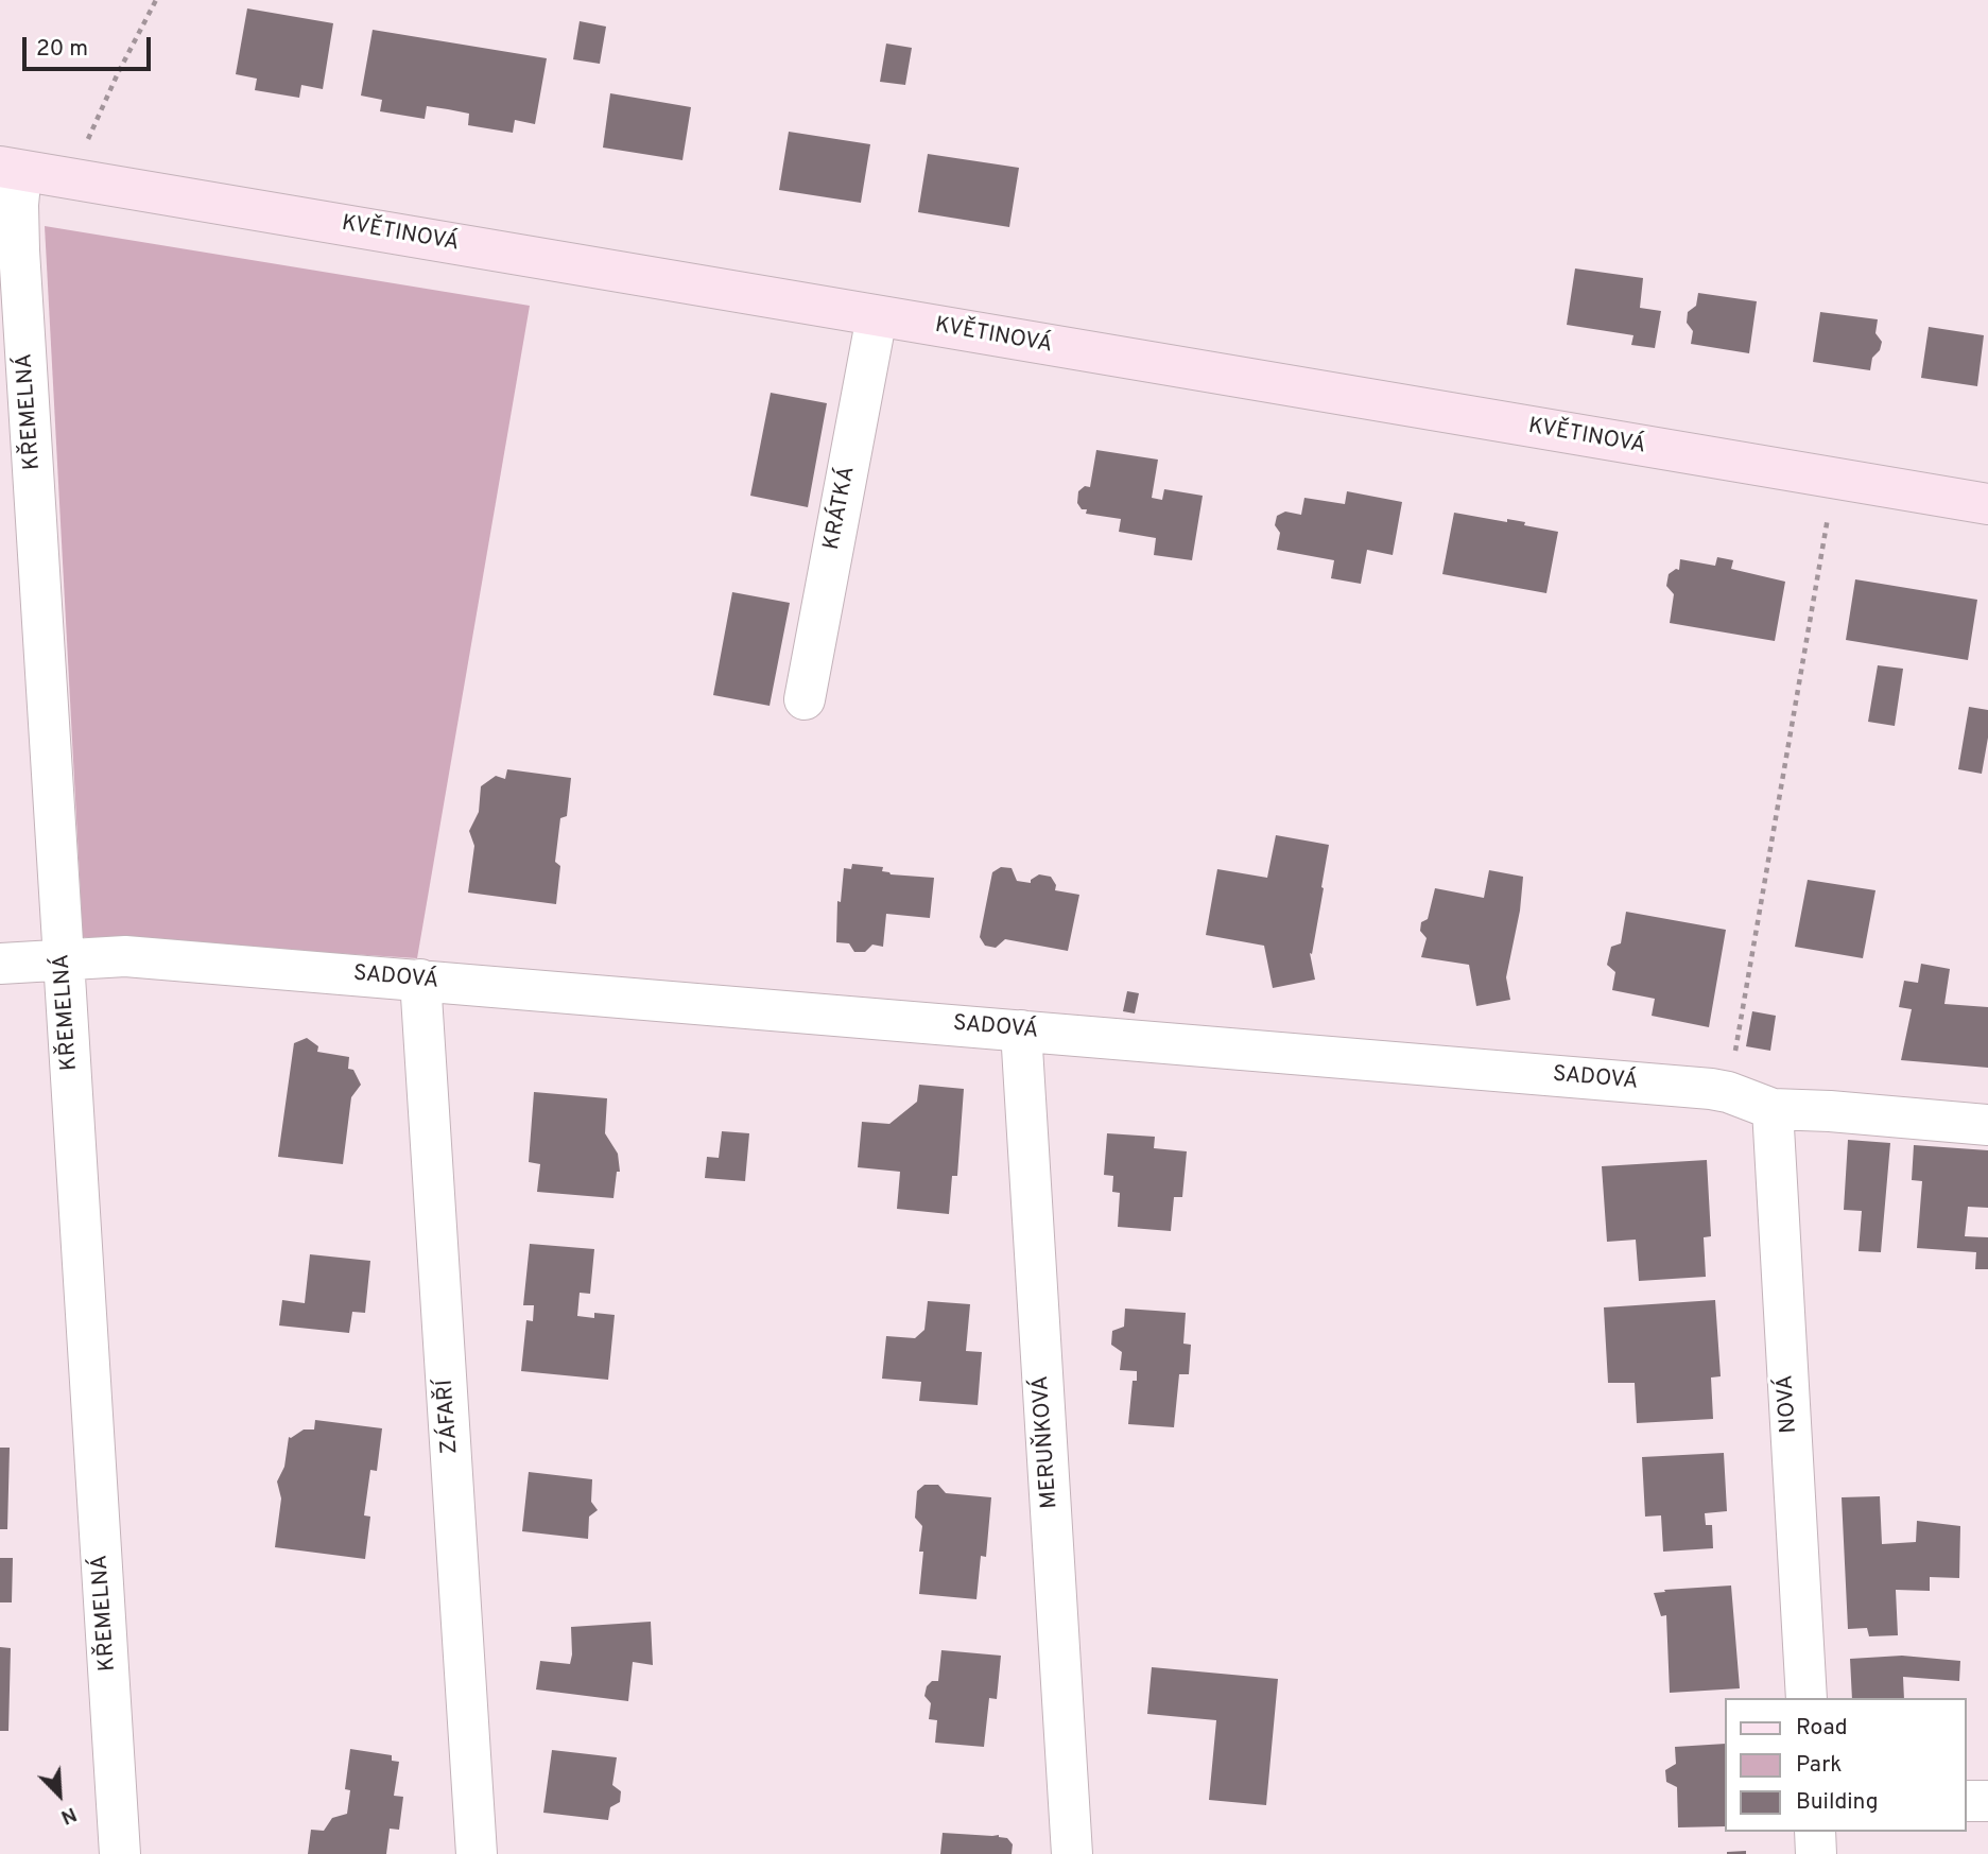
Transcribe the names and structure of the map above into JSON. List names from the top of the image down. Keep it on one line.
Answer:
{"streets":{"main road":["KVĚTINOVÁ"],"street":["KŘEMELNÁ","KRÁTKÁ","SADOVÁ","NOVÁ","ZÁFAŘÍ","MERUŇKOVÁ"]},"crossings":[["KVĚTINOVÁ","KŘEMELNÁ"],["KVĚTINOVÁ","KRÁTKÁ"],["KŘEMELNÁ","SADOVÁ"],["SADOVÁ","NOVÁ"],["SADOVÁ","ZÁFAŘÍ"],["SADOVÁ","MERUŇKOVÁ"]],"legend":["Road","Park","Building"],"scale_bar":"20 m","north":"bottom right"}
